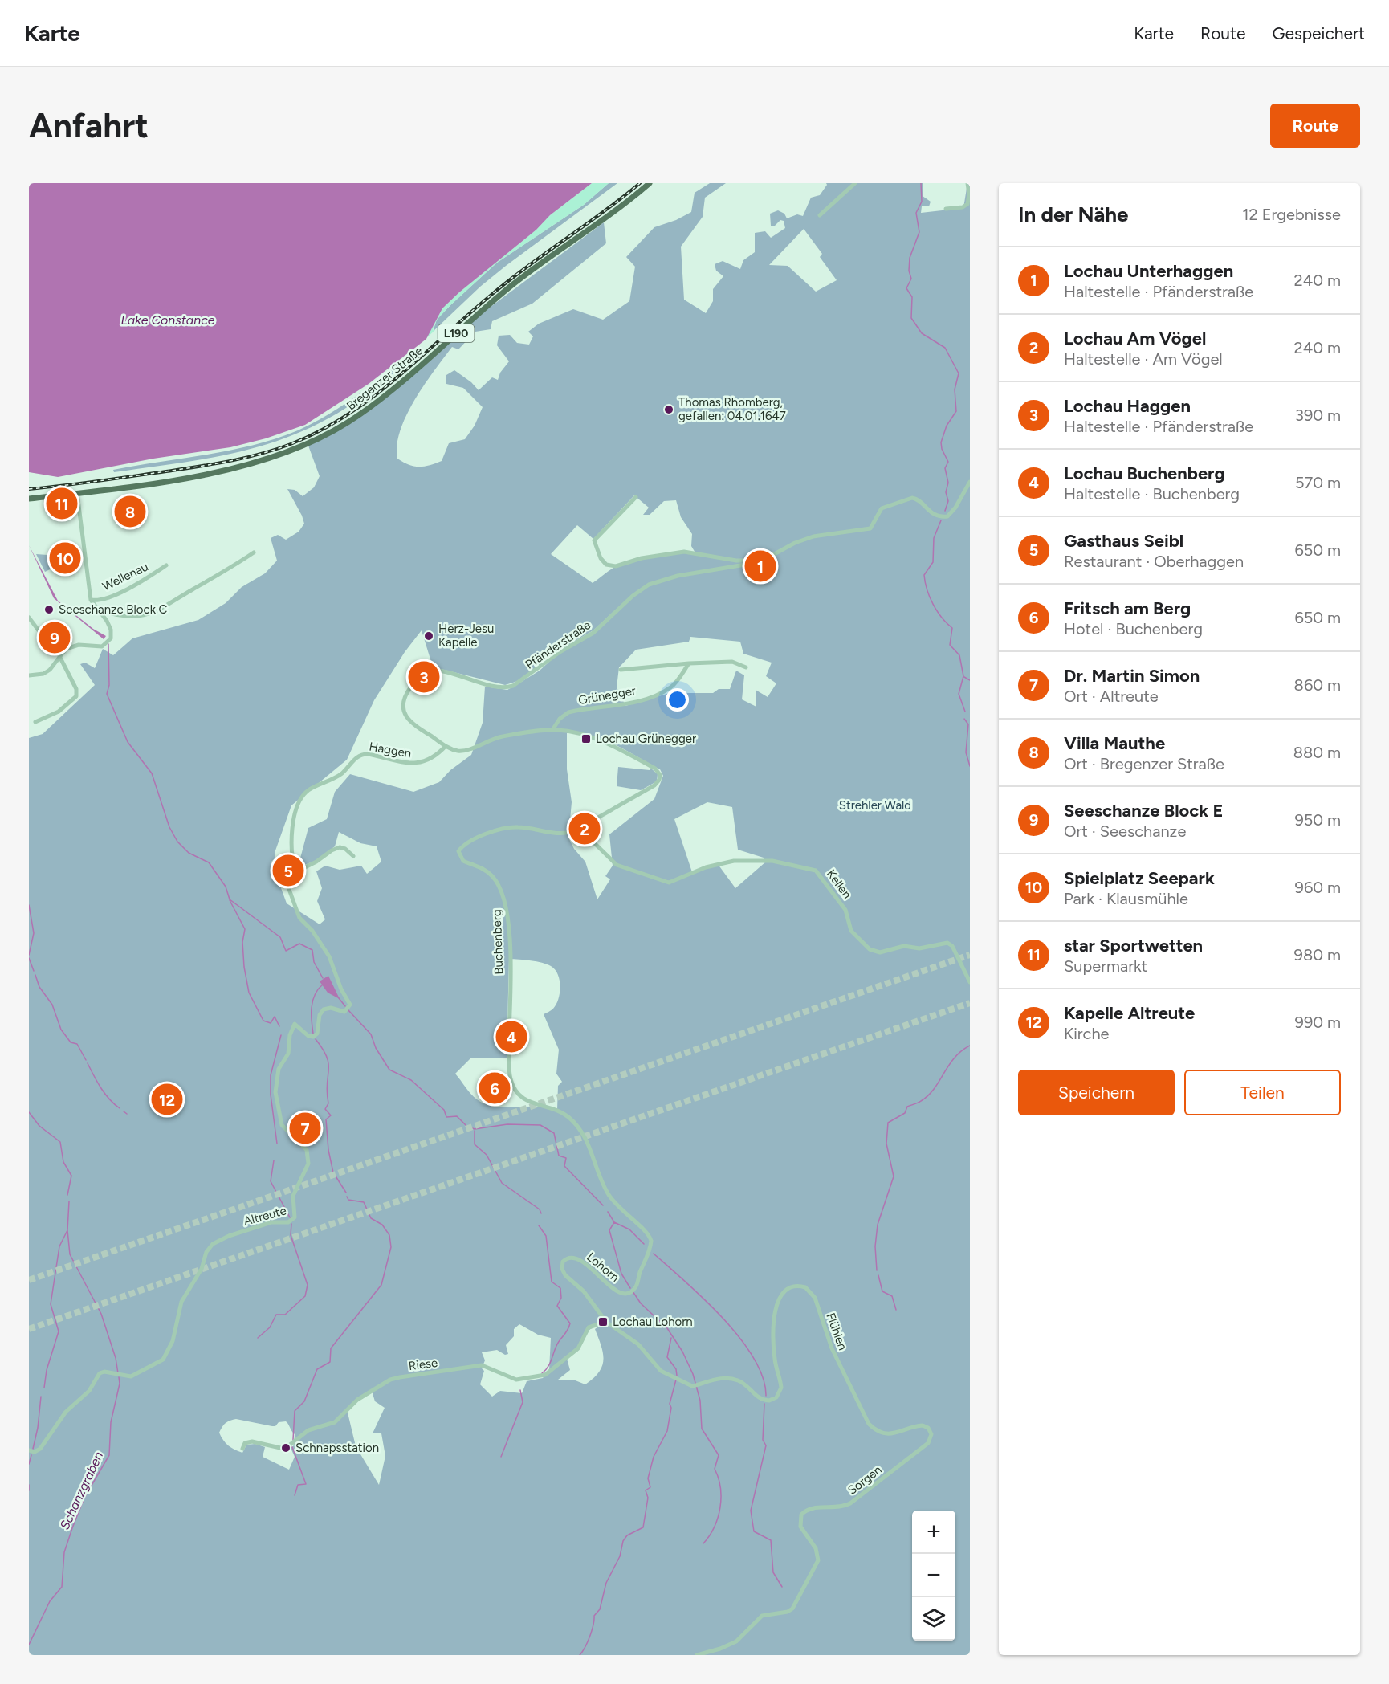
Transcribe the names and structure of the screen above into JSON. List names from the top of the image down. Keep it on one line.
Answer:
{"streets":{"main road":["L190","Bregenzer Straße"],"street":["Wellenau","Pfänderstraße","Grünegger","Haggen","Kellen","Buchenberg","Altreute","Lohorn","Flühlen","Riese","Sorgen"]},"crossings":[["Haggen","Altreute"],["Kellen","Buchenberg"],["Buchenberg","Lohorn"],["Lohorn","Flühlen"],["Lohorn","Riese"],["Flühlen","Sorgen"]],"water":["Lake Constance","Schanzgraben"],"parks":["Strehler Wald"],"places":{"other":["Thomas Rhomberg, gefallen: 04.01.1647","Seeschanze Block C","Herz-Jesu Kapelle","Schnapsstation"],"transit":["Lochau Grünegger","Lochau Lohorn"]},"page":{"header":"Karte","nav":["Karte","Route","Gespeichert"],"buttons":["Route",["Speichern","Teilen"]],"title":"Anfahrt","heading":["In der Nähe","12 Ergebnisse"],"list":[{"mark":"1","name":"Lochau Unterhaggen","note":"Haltestelle · Pfänderstraße","value":"240 m"},{"mark":"2","name":"Lochau Am Vögel","note":"Haltestelle · Am Vögel","value":"240 m"},{"mark":"3","name":"Lochau Haggen","note":"Haltestelle · Pfänderstraße","value":"390 m"},{"mark":"4","name":"Lochau Buchenberg","note":"Haltestelle · Buchenberg","value":"570 m"},{"mark":"5","name":"Gasthaus Seibl","note":"Restaurant · Oberhaggen","value":"650 m"},{"mark":"6","name":"Fritsch am Berg","note":"Hotel · Buchenberg","value":"650 m"},{"mark":"7","name":"Dr. Martin Simon","note":"Ort · Altreute","value":"860 m"},{"mark":"8","name":"Villa Mauthe","note":"Ort · Bregenzer Straße","value":"880 m"},{"mark":"9","name":"Seeschanze Block E","note":"Ort · Seeschanze","value":"950 m"},{"mark":"10","name":"Spielplatz Seepark","note":"Park · Klausmühle","value":"960 m"},{"mark":"11","name":"star Sportwetten","note":"Supermarkt","value":"980 m"},{"mark":"12","name":"Kapelle Altreute","note":"Kirche","value":"990 m"}],"pins":["11","8","10","1","9","3","2","5","4","6","12","7"],"map_buttons":["+","−"]}}
